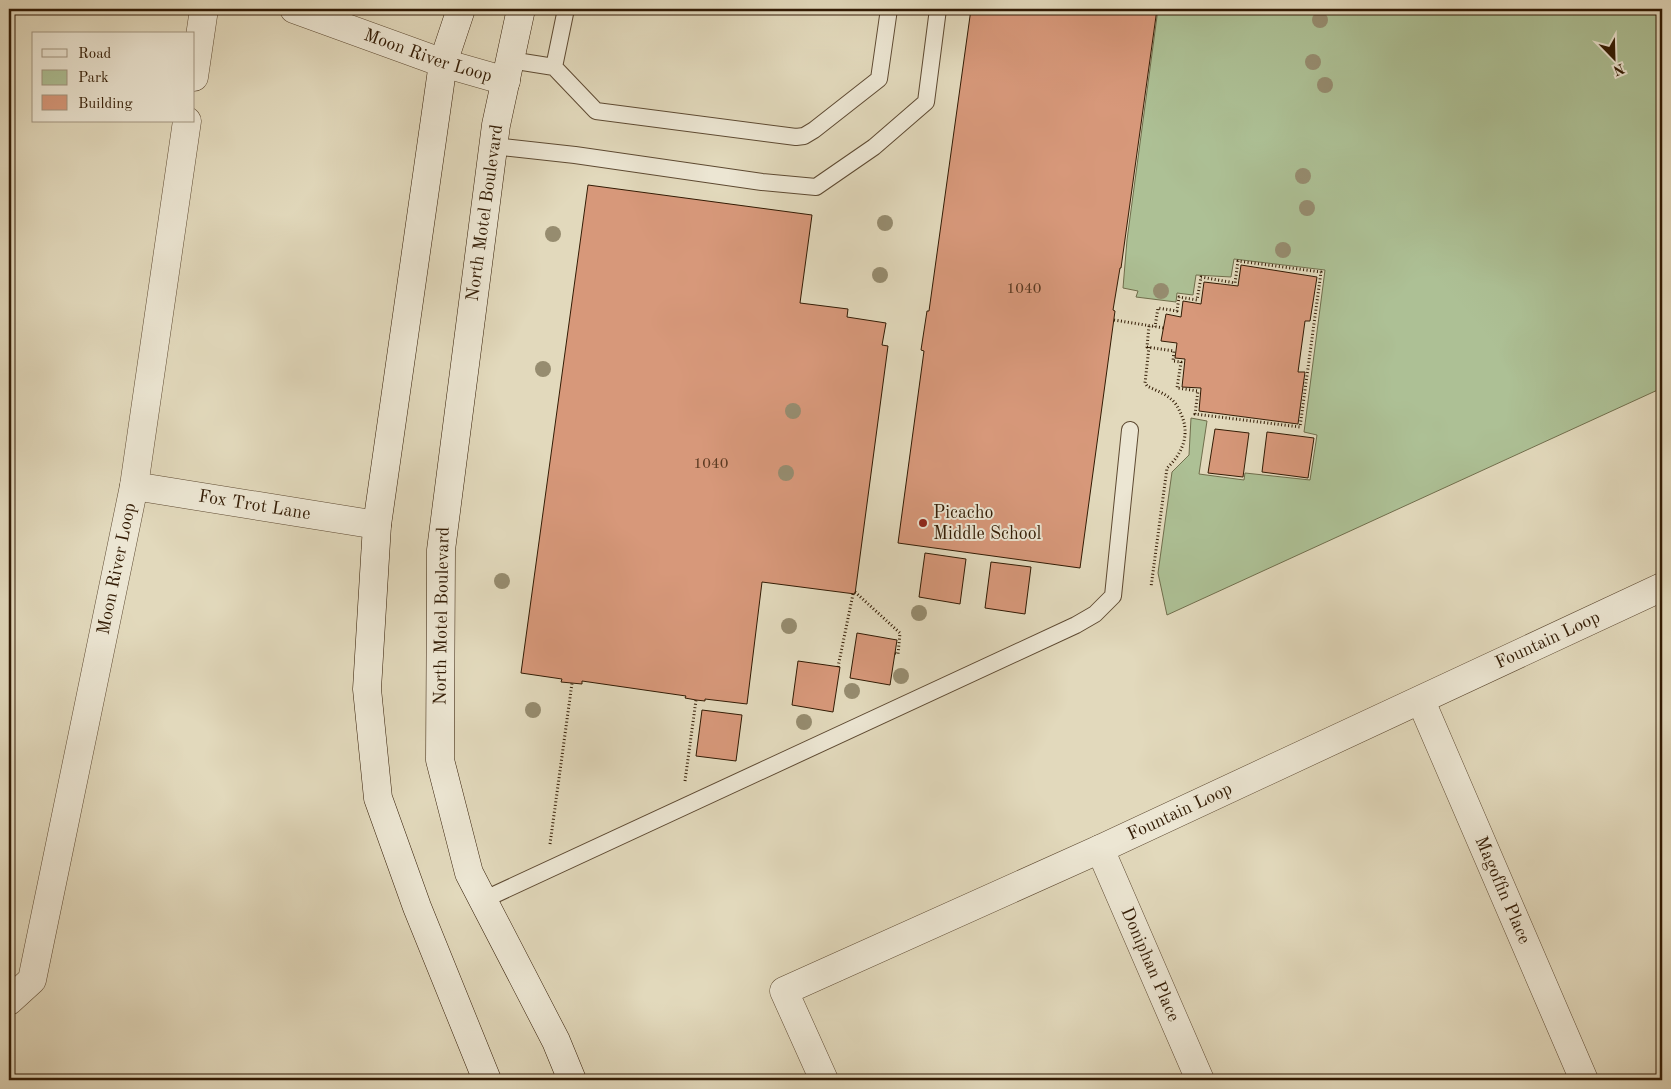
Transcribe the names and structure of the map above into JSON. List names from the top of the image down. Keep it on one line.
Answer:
{"streets":{"street":["Moon River Loop","North Motel Boulevard","Fox Trot Lane","Fountain Loop","Magoffin Place","Doniphan Place"]},"crossings":[["Moon River Loop","North Motel Boulevard"],["Moon River Loop","Fox Trot Lane"],["Fountain Loop","Magoffin Place"],["Fountain Loop","Doniphan Place"]],"places":["Picacho Middle School"],"house_numbers":["1040","1040"],"legend":["Road","Park","Building"],"north":"bottom right"}
